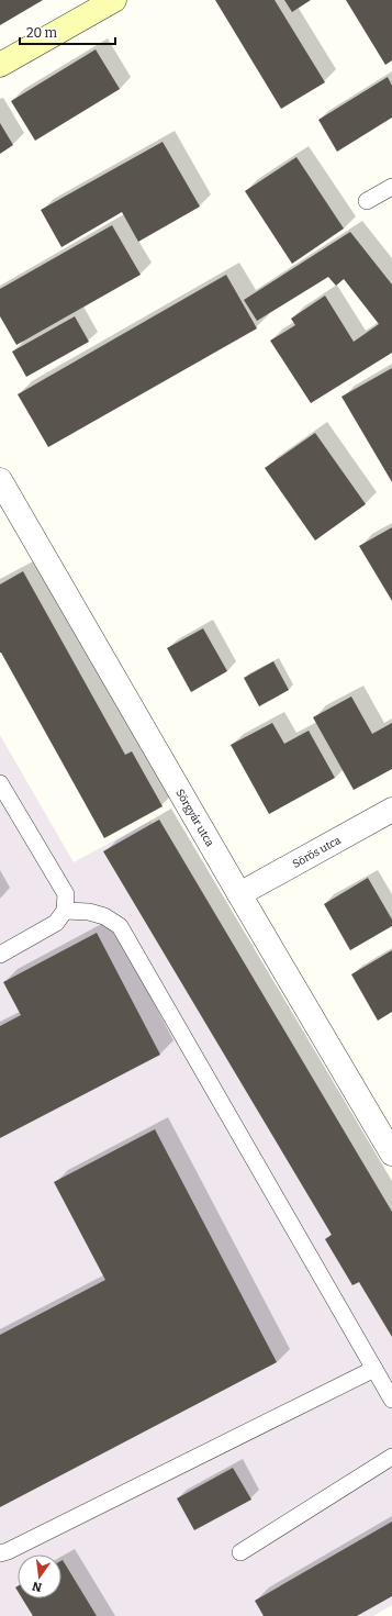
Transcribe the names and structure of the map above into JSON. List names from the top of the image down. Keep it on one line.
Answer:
{"streets":{"street":["Sörgyár utca","Sörös utca"]},"crossings":[["Sörgyár utca","Sörös utca"]],"scale_bar":"20 m","north":"bottom"}
